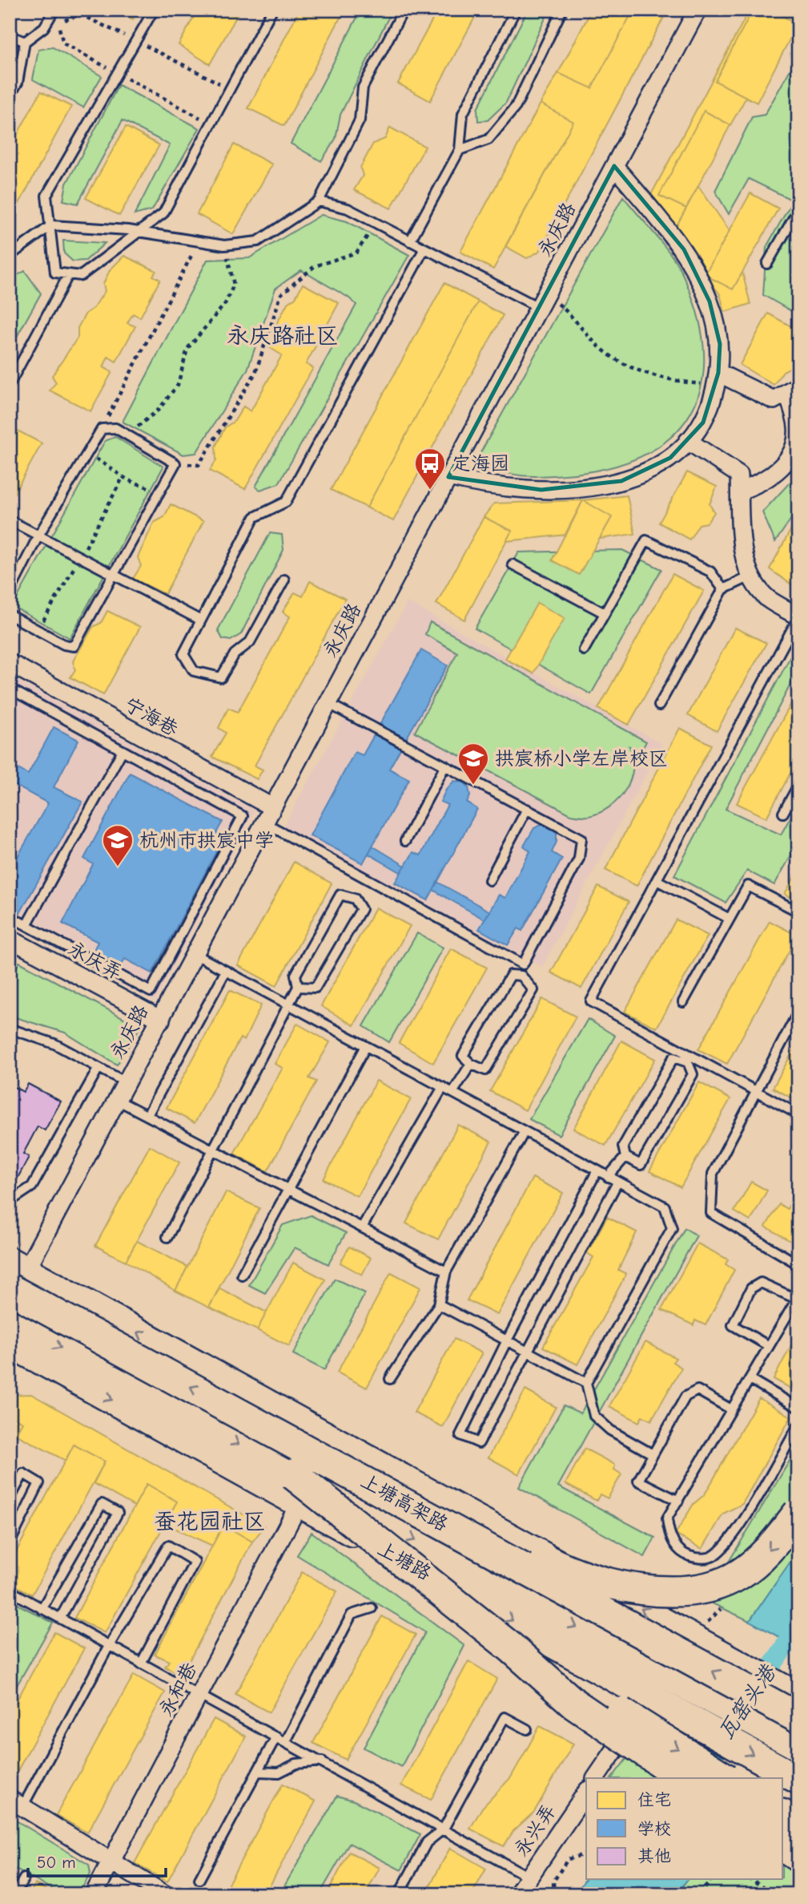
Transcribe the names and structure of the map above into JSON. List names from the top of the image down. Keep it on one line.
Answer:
{"streets":{"highway":["上塘高架路"],"main road":["上塘路"],"street":["永庆路","宁海巷","永庆弄","永和巷","永兴弄"]},"crossings":[["永庆路","宁海巷"],["永庆路","永庆弄"],["永庆路","上塘高架路"],["上塘路","永和巷"]],"districts":["永庆路社区","蚕花园社区"],"water":["瓦窑头港"],"places":{"bus stop":["定海园"],"school or university":["拱宸桥小学左岸校区","杭州市拱宸中学"]},"legend":["住宅","学校","其他"],"scale_bar":"50 m"}
